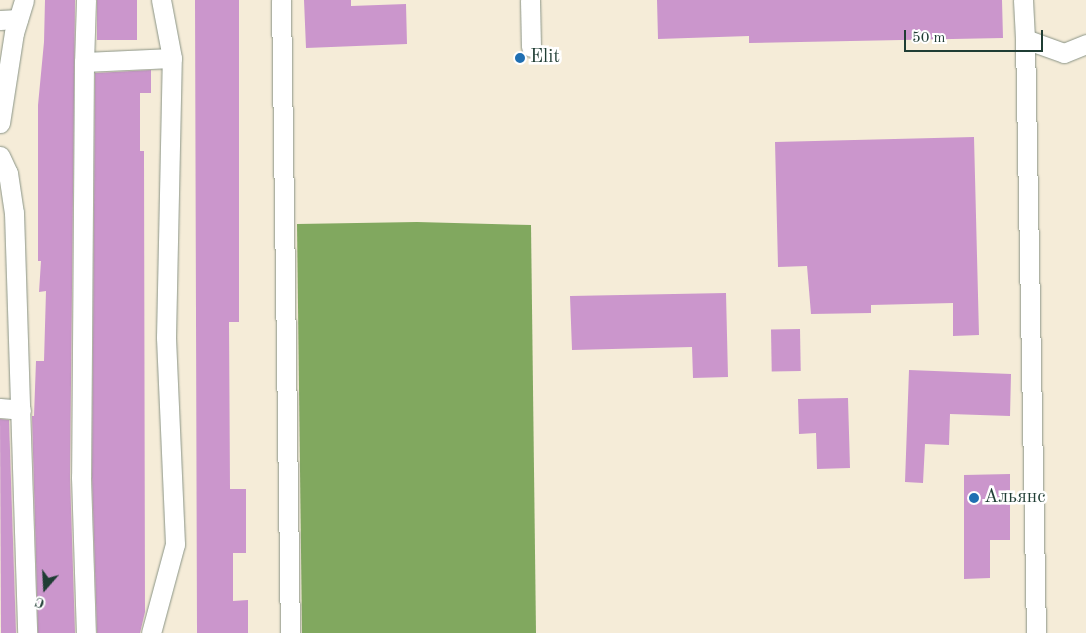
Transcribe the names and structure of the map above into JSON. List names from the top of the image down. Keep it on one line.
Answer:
{"places":["Elit","Альянс"],"scale_bar":"50 m","north":"bottom"}
